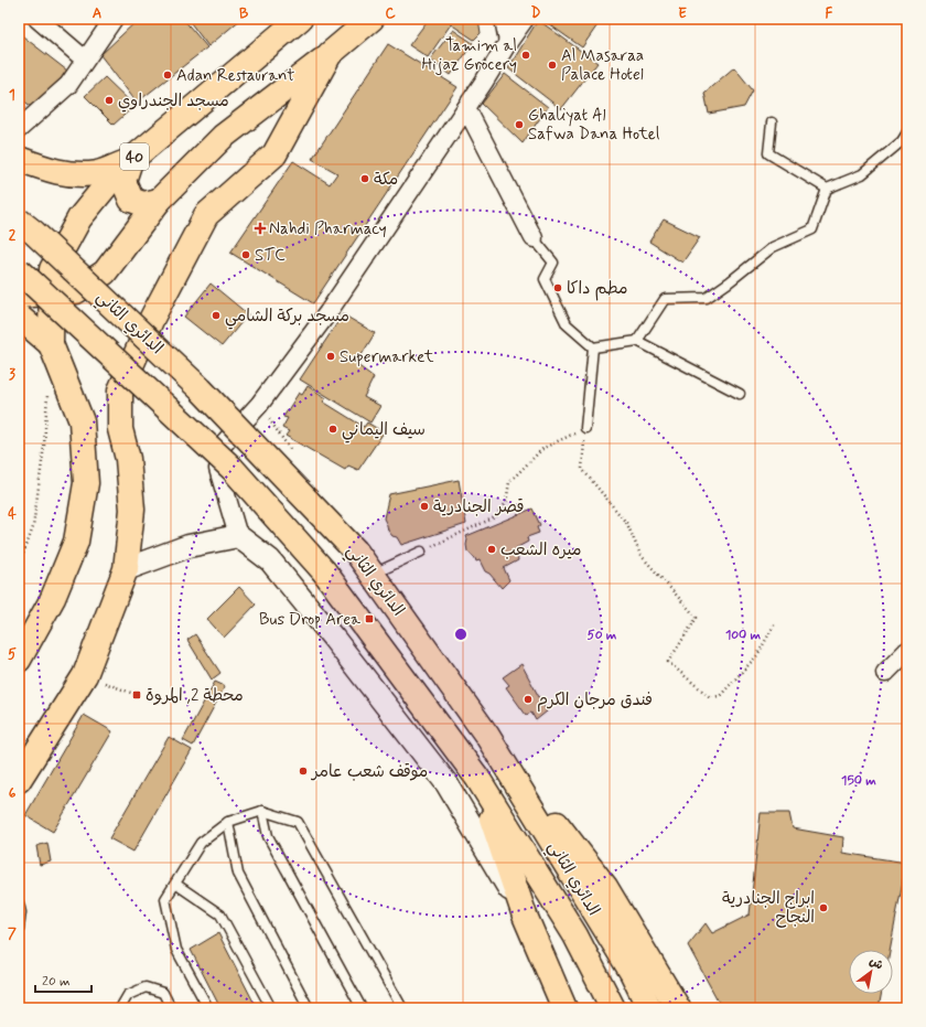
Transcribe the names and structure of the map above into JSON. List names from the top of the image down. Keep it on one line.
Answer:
{"streets":{"main road":["40","الدائري الثاني"]},"places":{"other":["Tamim al Hijaz Grocery","Al Masaraa Palace Hotel","Adan Restaurant","مسجد الجندراوي","Ghaliyat Al Safwa Dana Hotel","مكة","STC","مطم داكا","مسجد بركة الشامي","Supermarket","سيف اليماني","قصر الجنادرية","ميره الشعب","فندق مرجان الكرم","موقف شعب عامر","ابراج الجنادرية النجاح"],"health":["Nahdi Pharmacy"],"transit":["Bus Drop Area","محطة 2, المروة"]},"scale_bar":"20 m","north":"top right","grid":{"columns":["A","B","C","D","E","F"],"rows":["1","2","3","4","5","6","7"]},"rings":["50 m","100 m","150 m"]}
